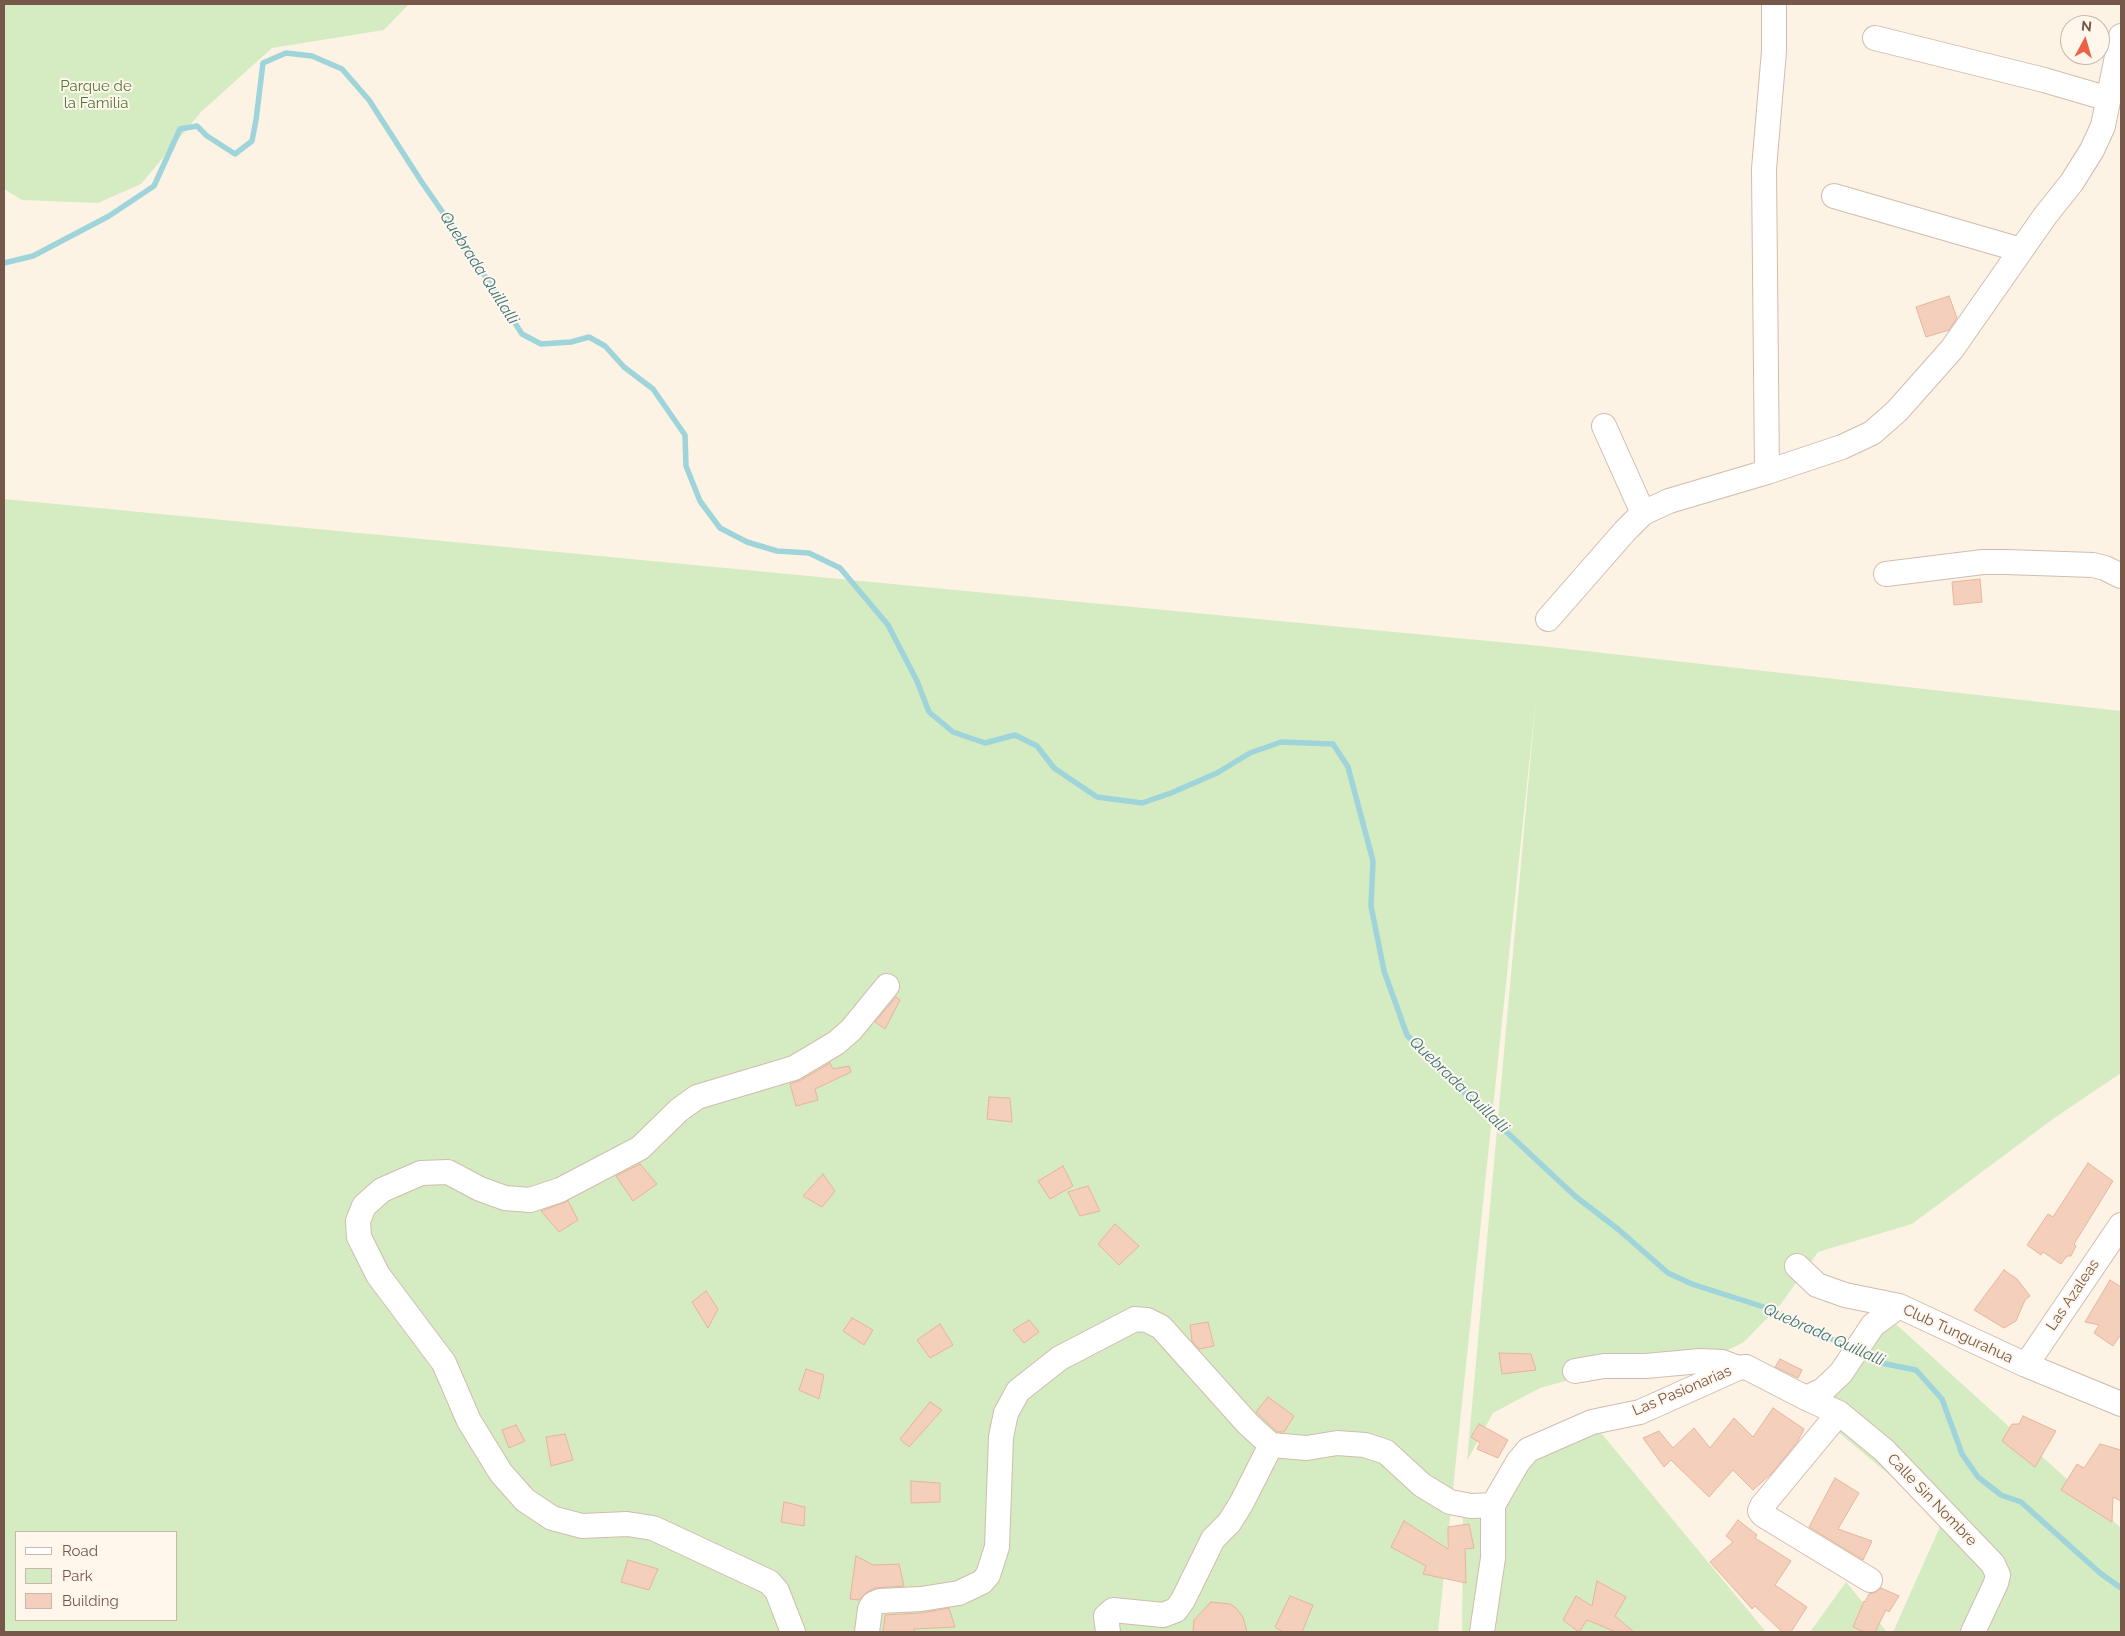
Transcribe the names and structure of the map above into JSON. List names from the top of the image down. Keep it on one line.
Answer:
{"streets":{"street":["Las Azaleas","Club Tungurahua","Las Pasionarias","Calle Sin Nombre"]},"crossings":[["Las Azaleas","Club Tungurahua"],["Las Pasionarias","Calle Sin Nombre"]],"water":["Quebrada Quillalli"],"parks":["Parque de la Familia"],"legend":["Road","Park","Building"],"north":"top"}
